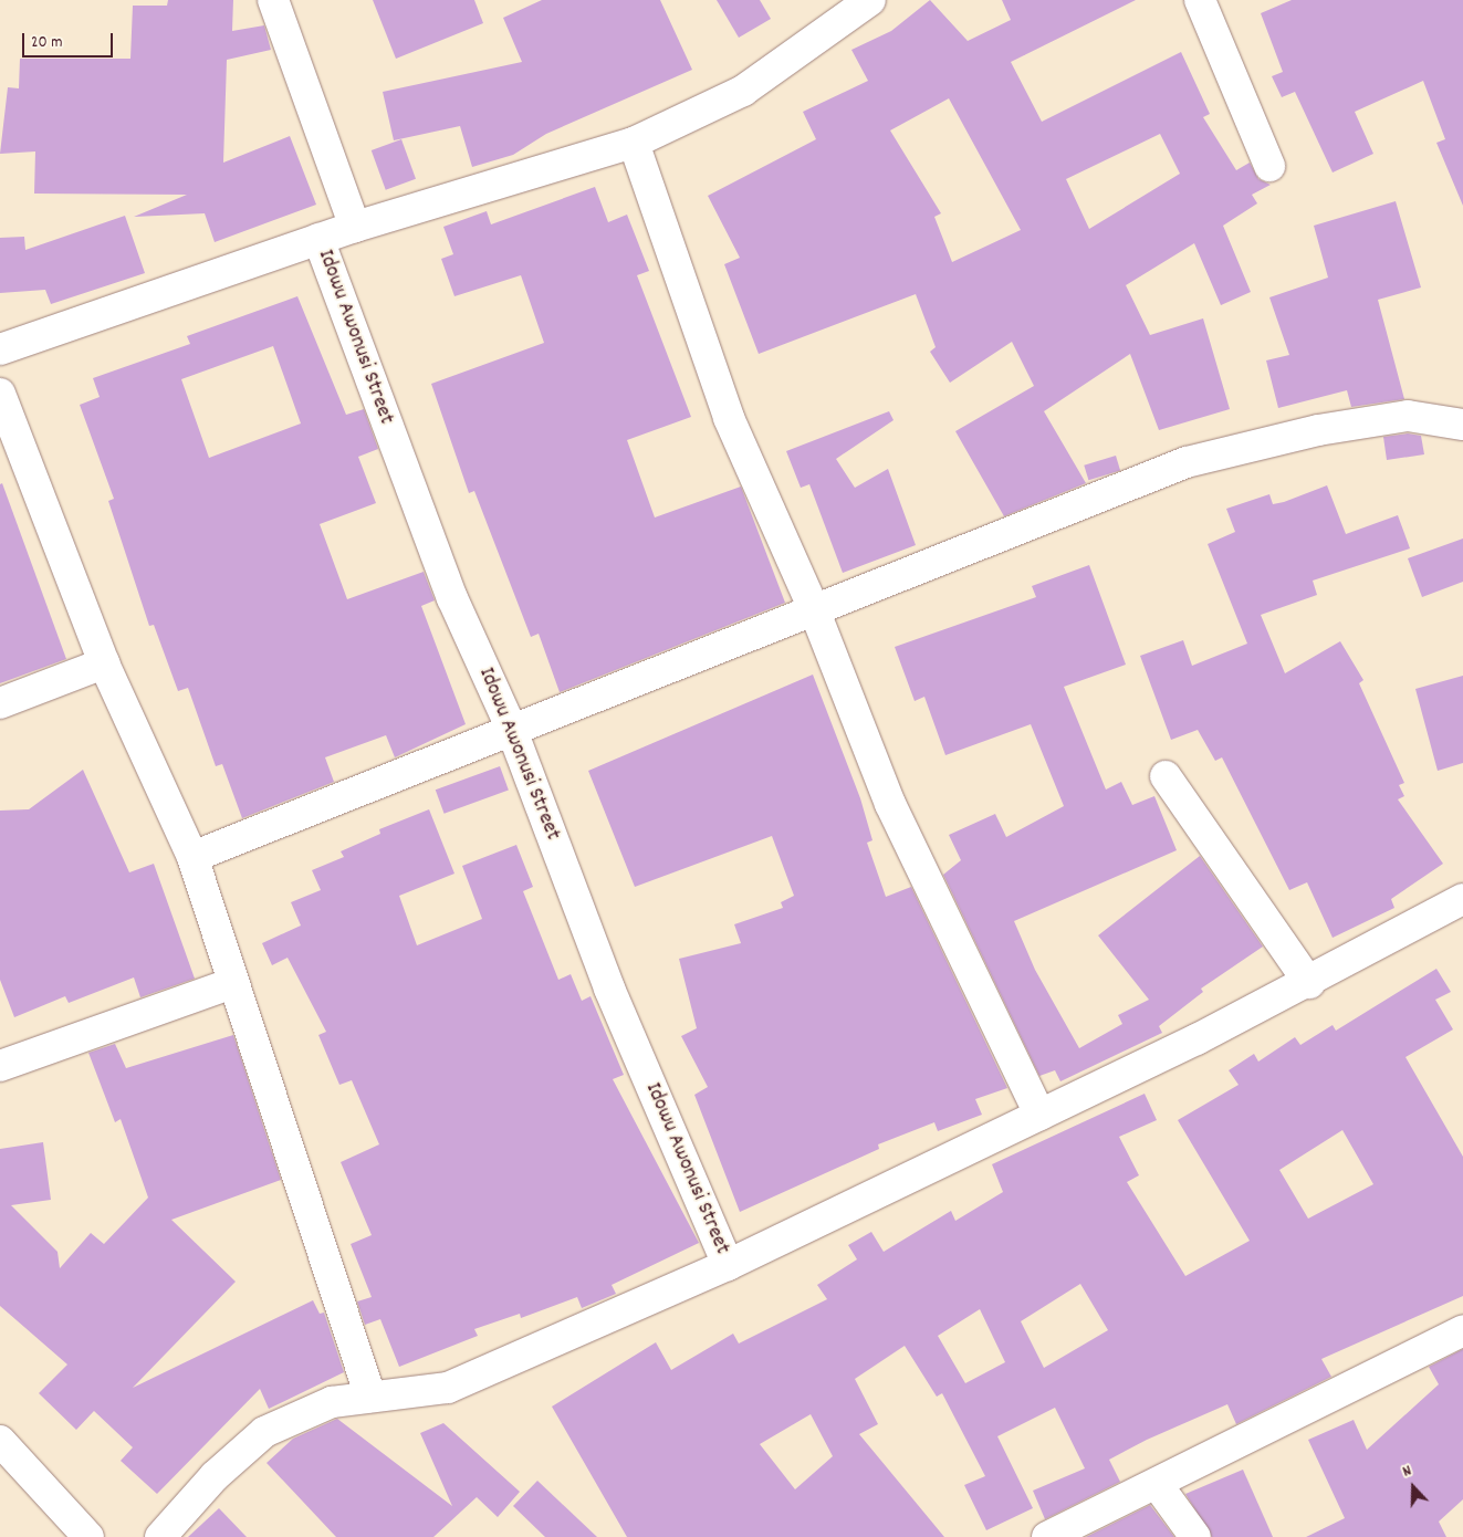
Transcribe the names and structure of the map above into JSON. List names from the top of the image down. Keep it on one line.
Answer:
{"streets":{"street":["Idowu Awonusi Street"]},"scale_bar":"20 m","north":"top"}
